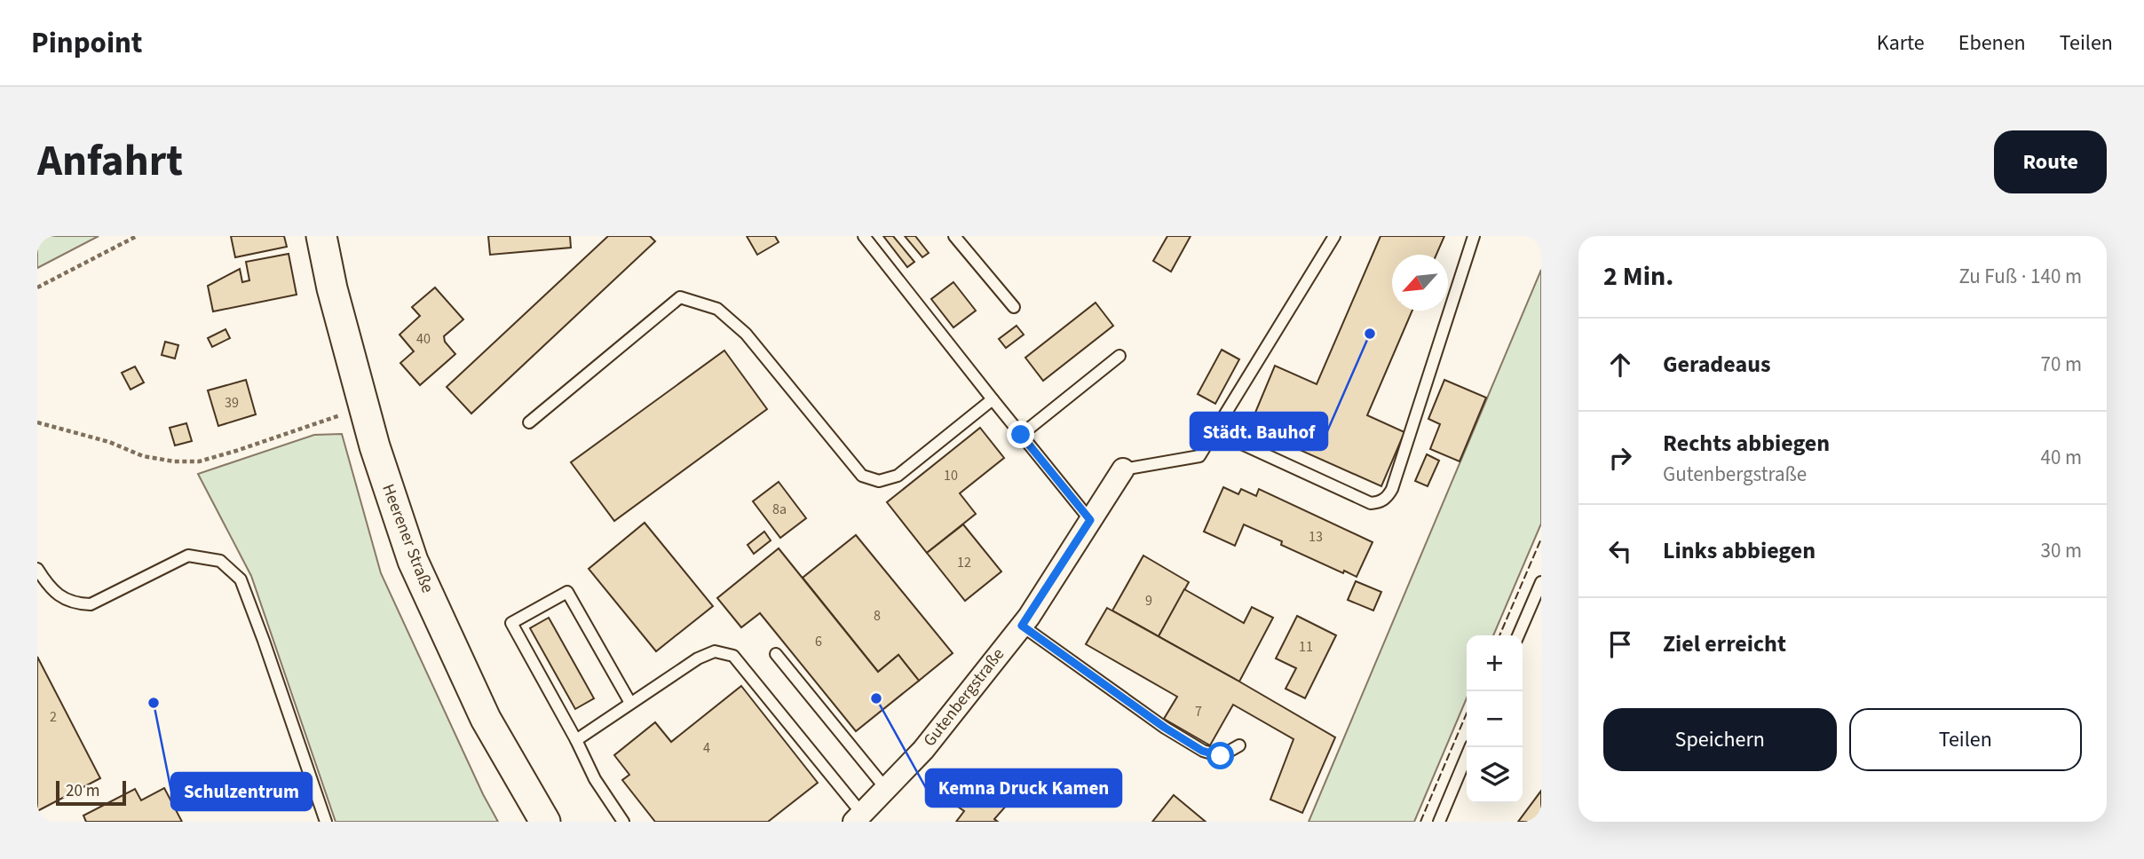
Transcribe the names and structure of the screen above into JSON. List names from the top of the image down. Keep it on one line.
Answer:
{"streets":{"main road":["Heerener Straße"],"street":["Gutenbergstraße"]},"places":["Städt. Bauhof","Kemna Druck Kamen","Schulzentrum"],"house_numbers":["40","39","10","8a","13","12","9","8","6","11","7","2","4"],"scale_bar":"20 m","north":"bottom left","page":{"header":"Pinpoint","nav":["Karte","Ebenen","Teilen"],"title":"Anfahrt","buttons":["Route",["Speichern","Teilen"]],"heading":["2 Min.","Zu Fuß · 140 m"],"list":[["Geradeaus","70 m"],["Rechts abbiegen","Gutenbergstraße","40 m"],["Links abbiegen","30 m"],"Ziel erreicht"],"map_buttons":["+","−"],"scale":"20 m"}}
